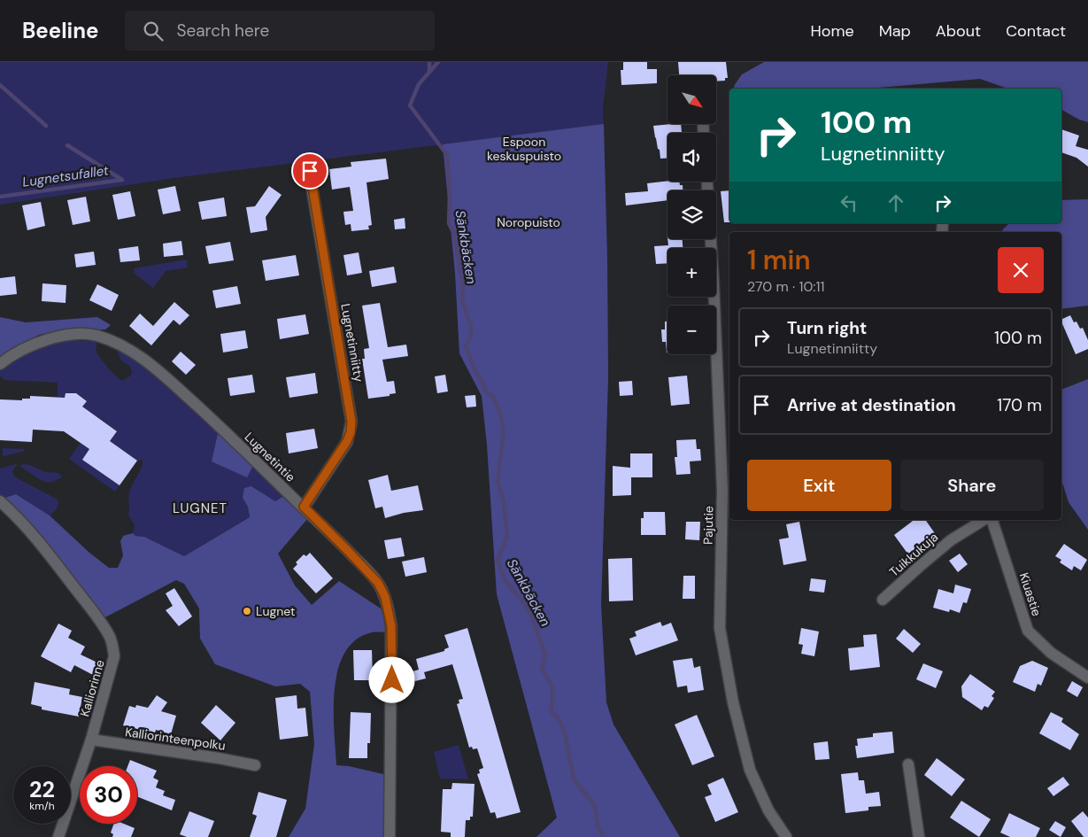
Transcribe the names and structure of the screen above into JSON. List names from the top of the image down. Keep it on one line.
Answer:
{"streets":{"street":["Lugnetinniitty","Lugnetintie","Pajutie","Tuikkukuja","Kiuastie","Kalliorinne","Kalliorinteenpolku"]},"crossings":[["Lugnetinniitty","Lugnetintie"],["Kalliorinne","Kalliorinteenpolku"]],"districts":["LUGNET"],"water":["Lugnetsufallet","Sänkbäcken"],"parks":["Espoon keskuspuisto","Noropuisto"],"places":["Lugnet"],"north":"bottom right","page":{"header":"Beeline","search":"Search here","nav":["Home","Map","About","Contact"],"map_buttons":["+","−"],"turn":["100 m","Lugnetinniitty"],"heading":["1 min","270 m · 10:11"],"list":[{"name":"Turn right","note":"Lugnetinniitty","value":"100 m"},{"name":"Arrive at destination","value":"170 m"}],"buttons":["Exit","Share"],"speed":"22 km/h","limit":"30"}}
